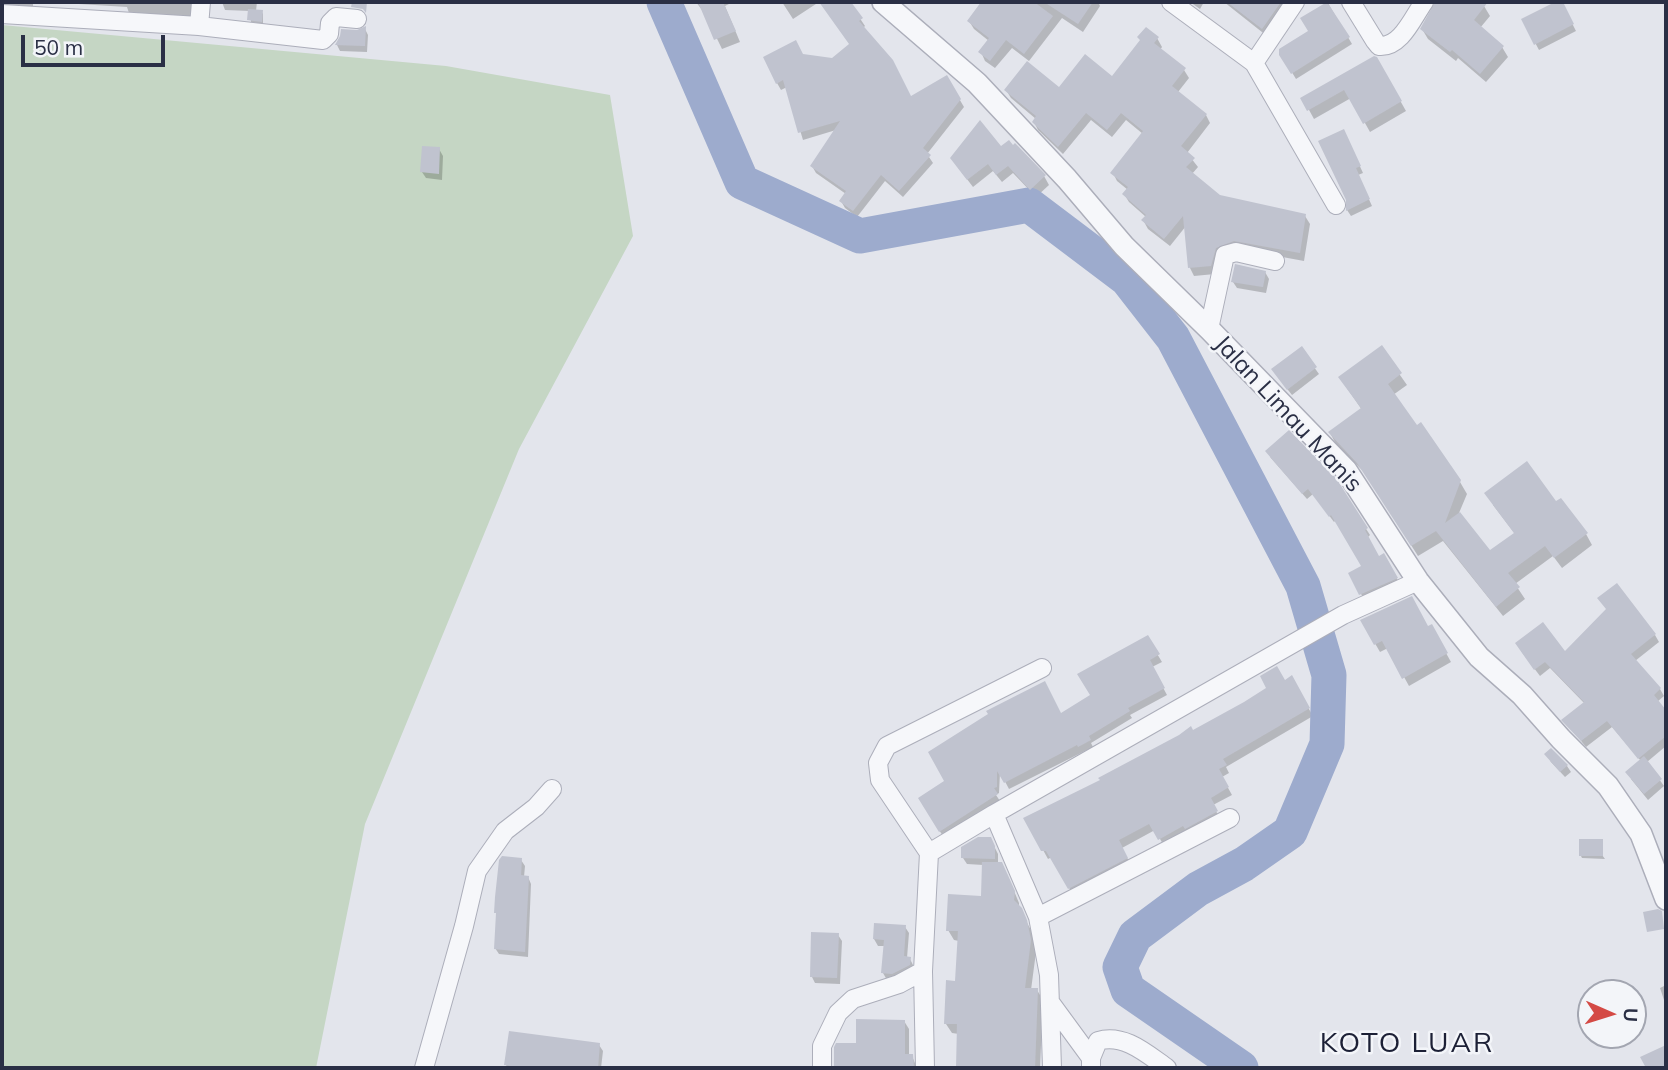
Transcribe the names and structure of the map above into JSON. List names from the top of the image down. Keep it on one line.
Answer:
{"streets":{"street":["Jalan Limau Manis"]},"districts":["KOTO LUAR"],"scale_bar":"50 m","north":"right"}
